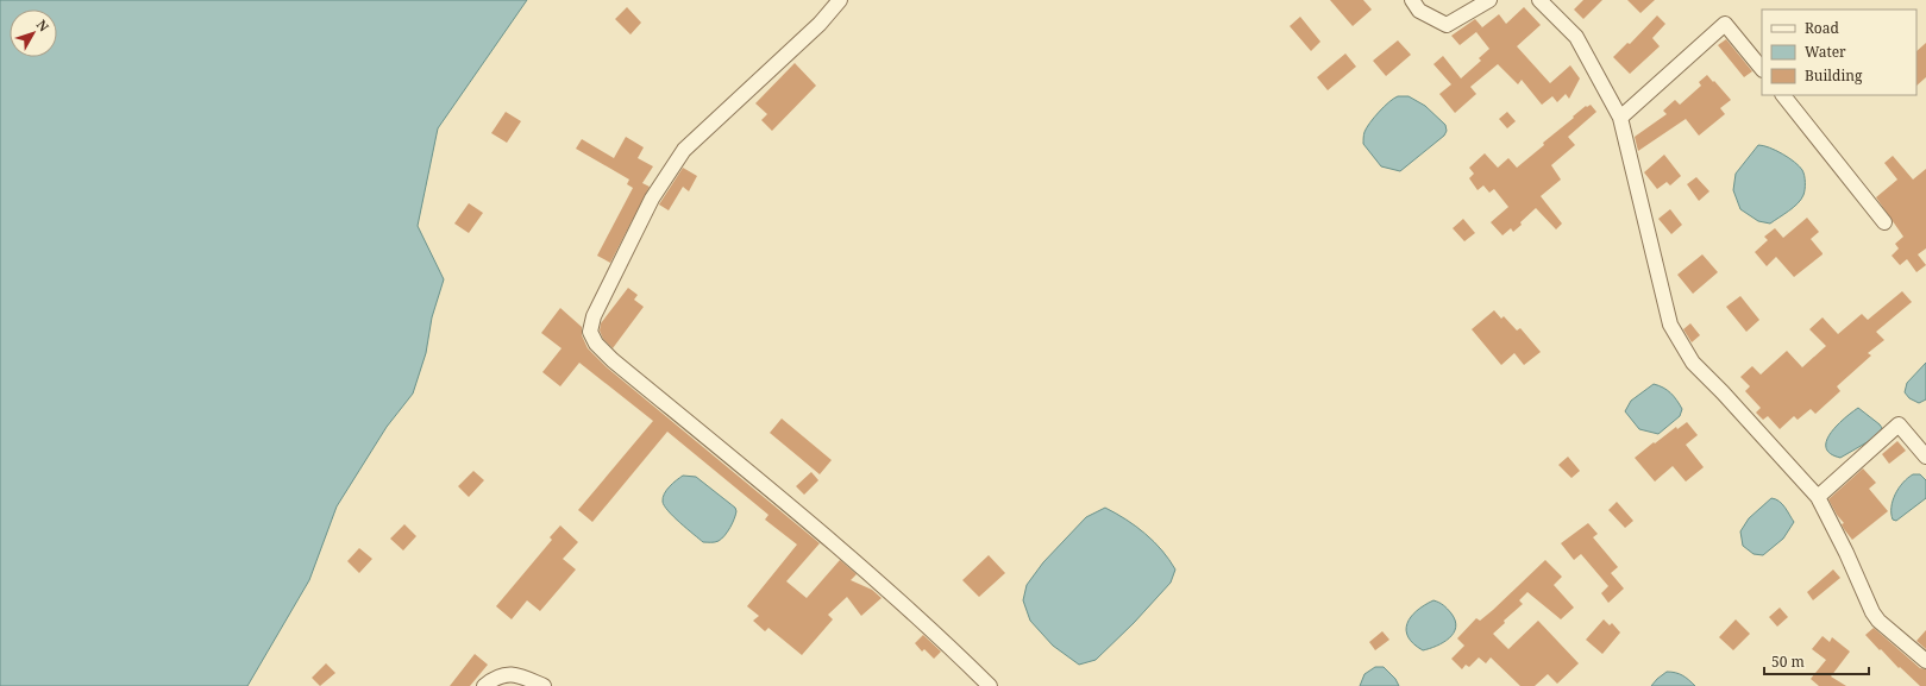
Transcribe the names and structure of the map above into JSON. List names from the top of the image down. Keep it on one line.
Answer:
{"legend":["Road","Water","Building"],"scale_bar":"50 m","north":"top right"}
